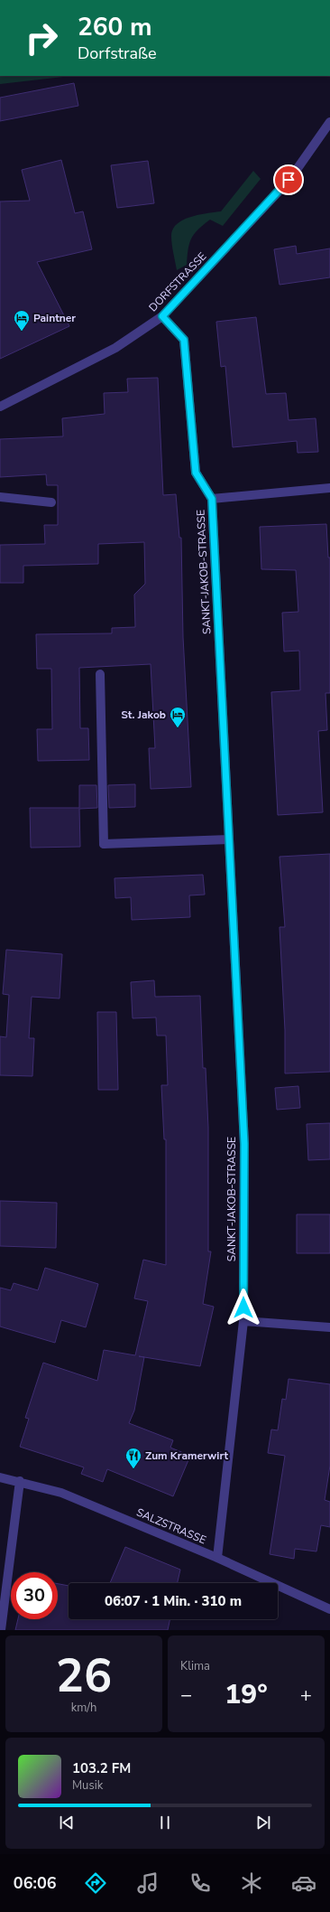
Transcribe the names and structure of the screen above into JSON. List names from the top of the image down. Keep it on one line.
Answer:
{"streets":{"street":["DORFSTRASSE","SANKT-JAKOB-STRASSE","SALZSTRASSE"]},"crossings":[["DORFSTRASSE","SANKT-JAKOB-STRASSE"],["SANKT-JAKOB-STRASSE","SALZSTRASSE"]],"places":{"hotel":["Paintner","St. Jakob"],"restaurant":["Zum Kramerwirt"]},"page":{"turn":["260 m","Dorfstraße"],"limit":"30","trip":"06:07 · 1 Min. · 310 m","tile":[["26","km/h"],"Klima"],"heat":["−","19°","+"],"song":["103.2 FM","Musik"],"tabs":"06:06"}}
